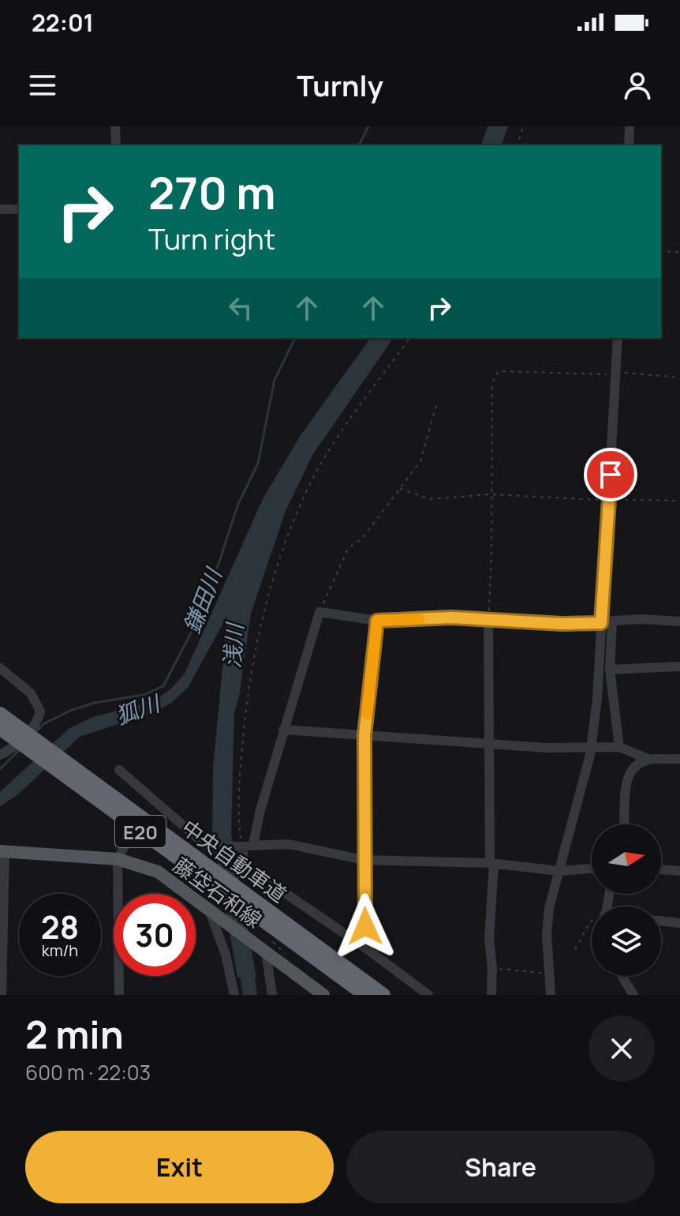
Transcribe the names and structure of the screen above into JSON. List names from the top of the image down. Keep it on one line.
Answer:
{"streets":{"highway":["E20","中央自動車道"],"main road":["藤垈石和線"]},"water":["鎌田川","浅川","狐川"],"north":"right","page":{"status":"22:01","header":"Turnly","turn":["270 m","Turn right"],"speed":"28 km/h","limit":"30","heading":["2 min","600 m · 22:03"],"buttons":["Exit","Share"]}}
